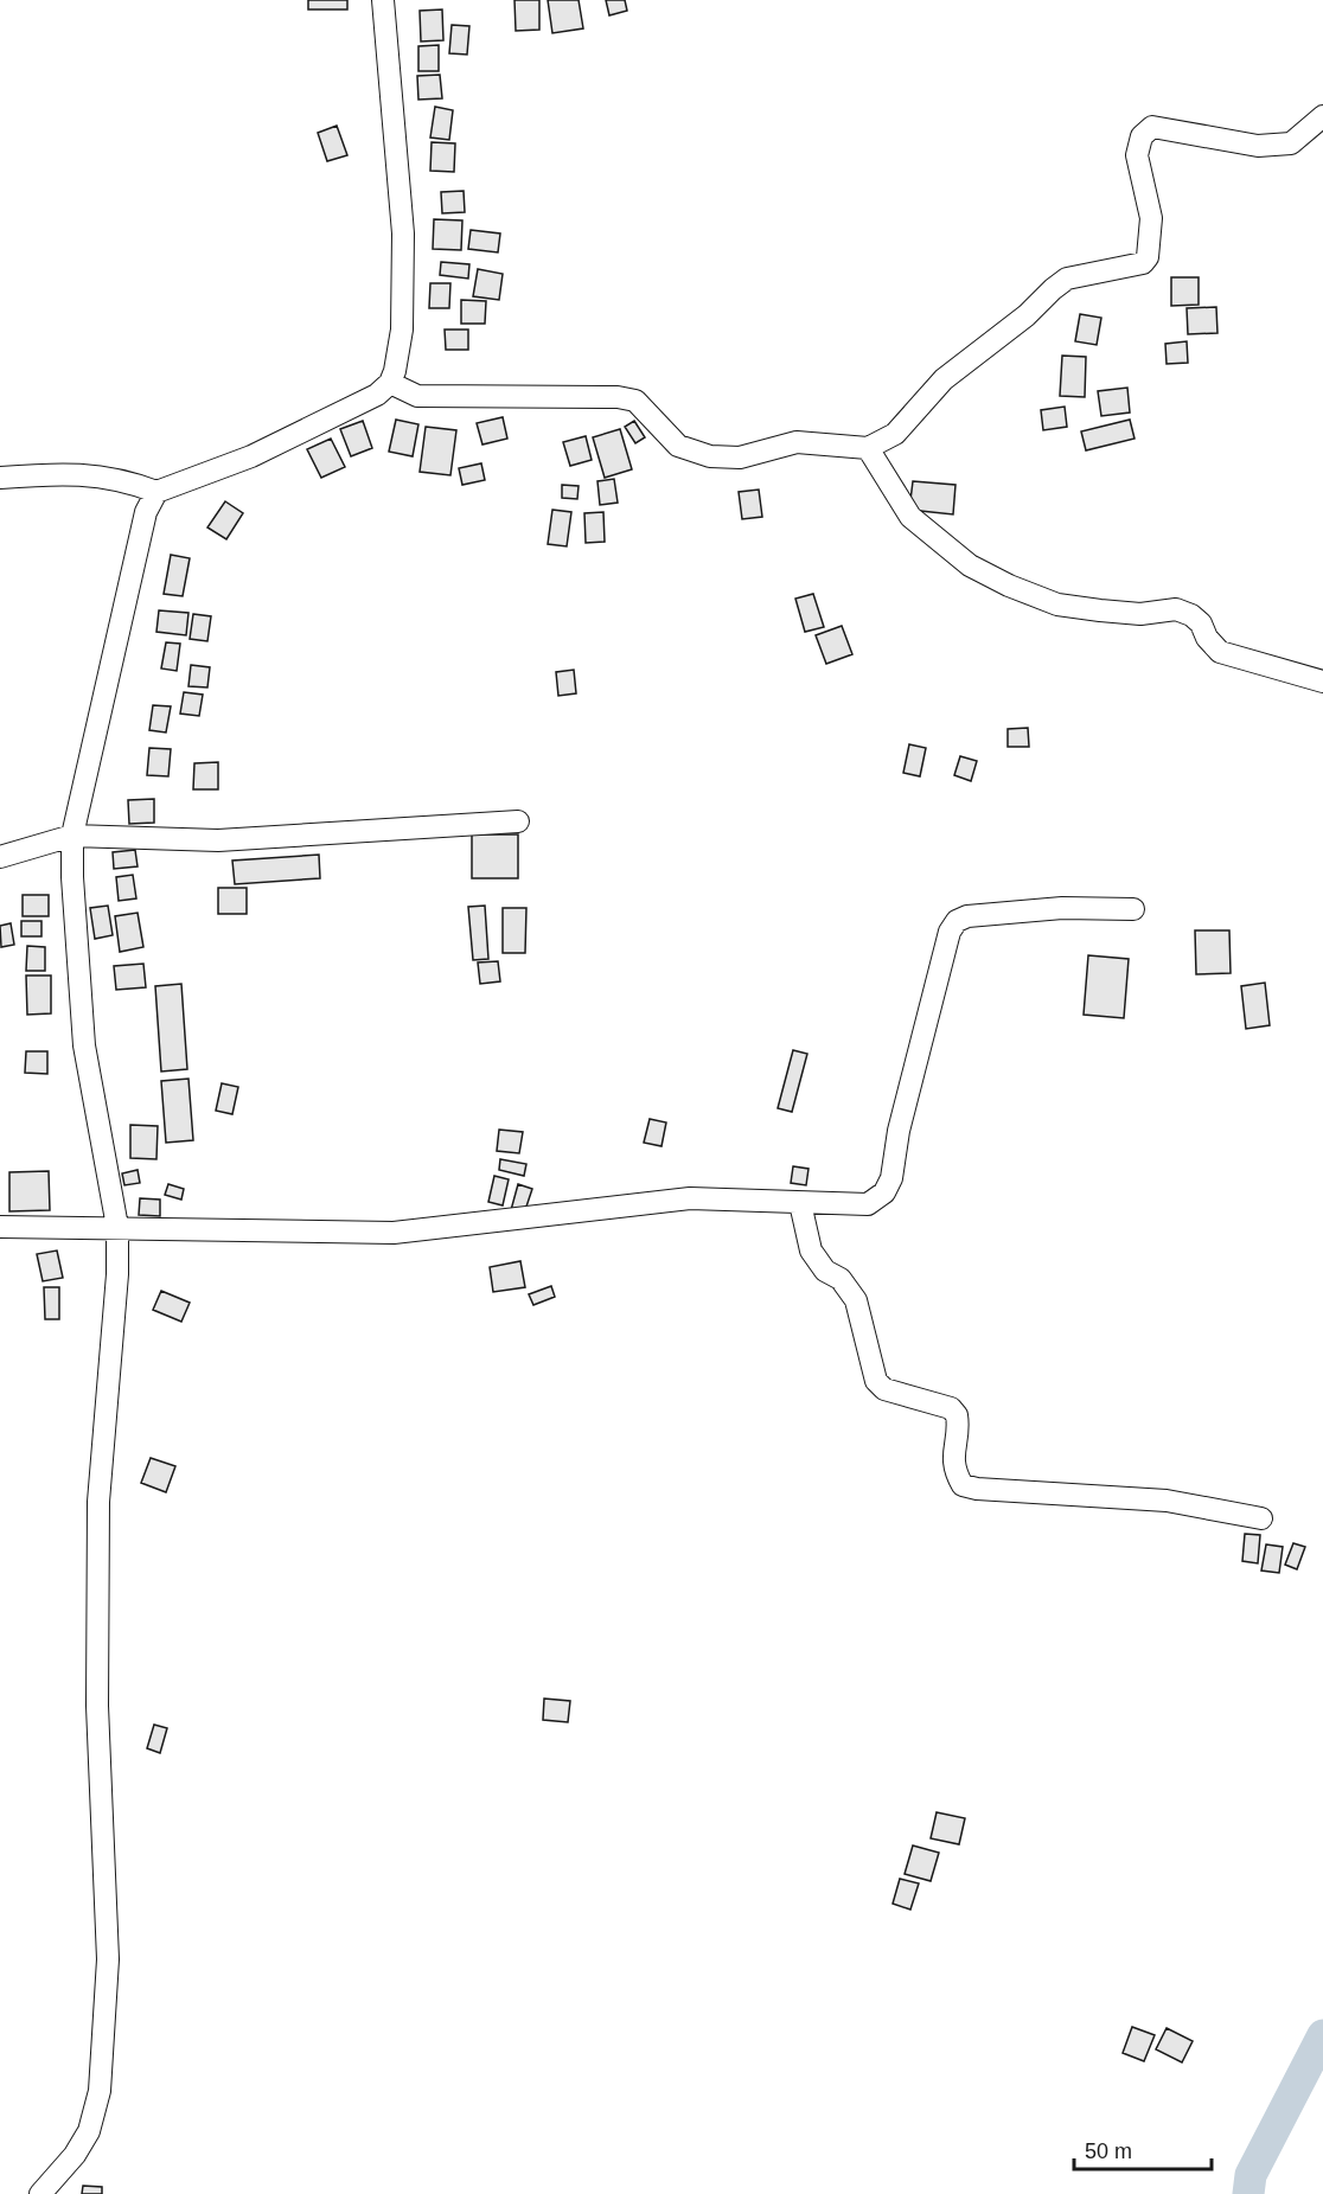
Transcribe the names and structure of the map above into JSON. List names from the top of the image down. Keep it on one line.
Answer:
{"scale_bar":"50 m"}
